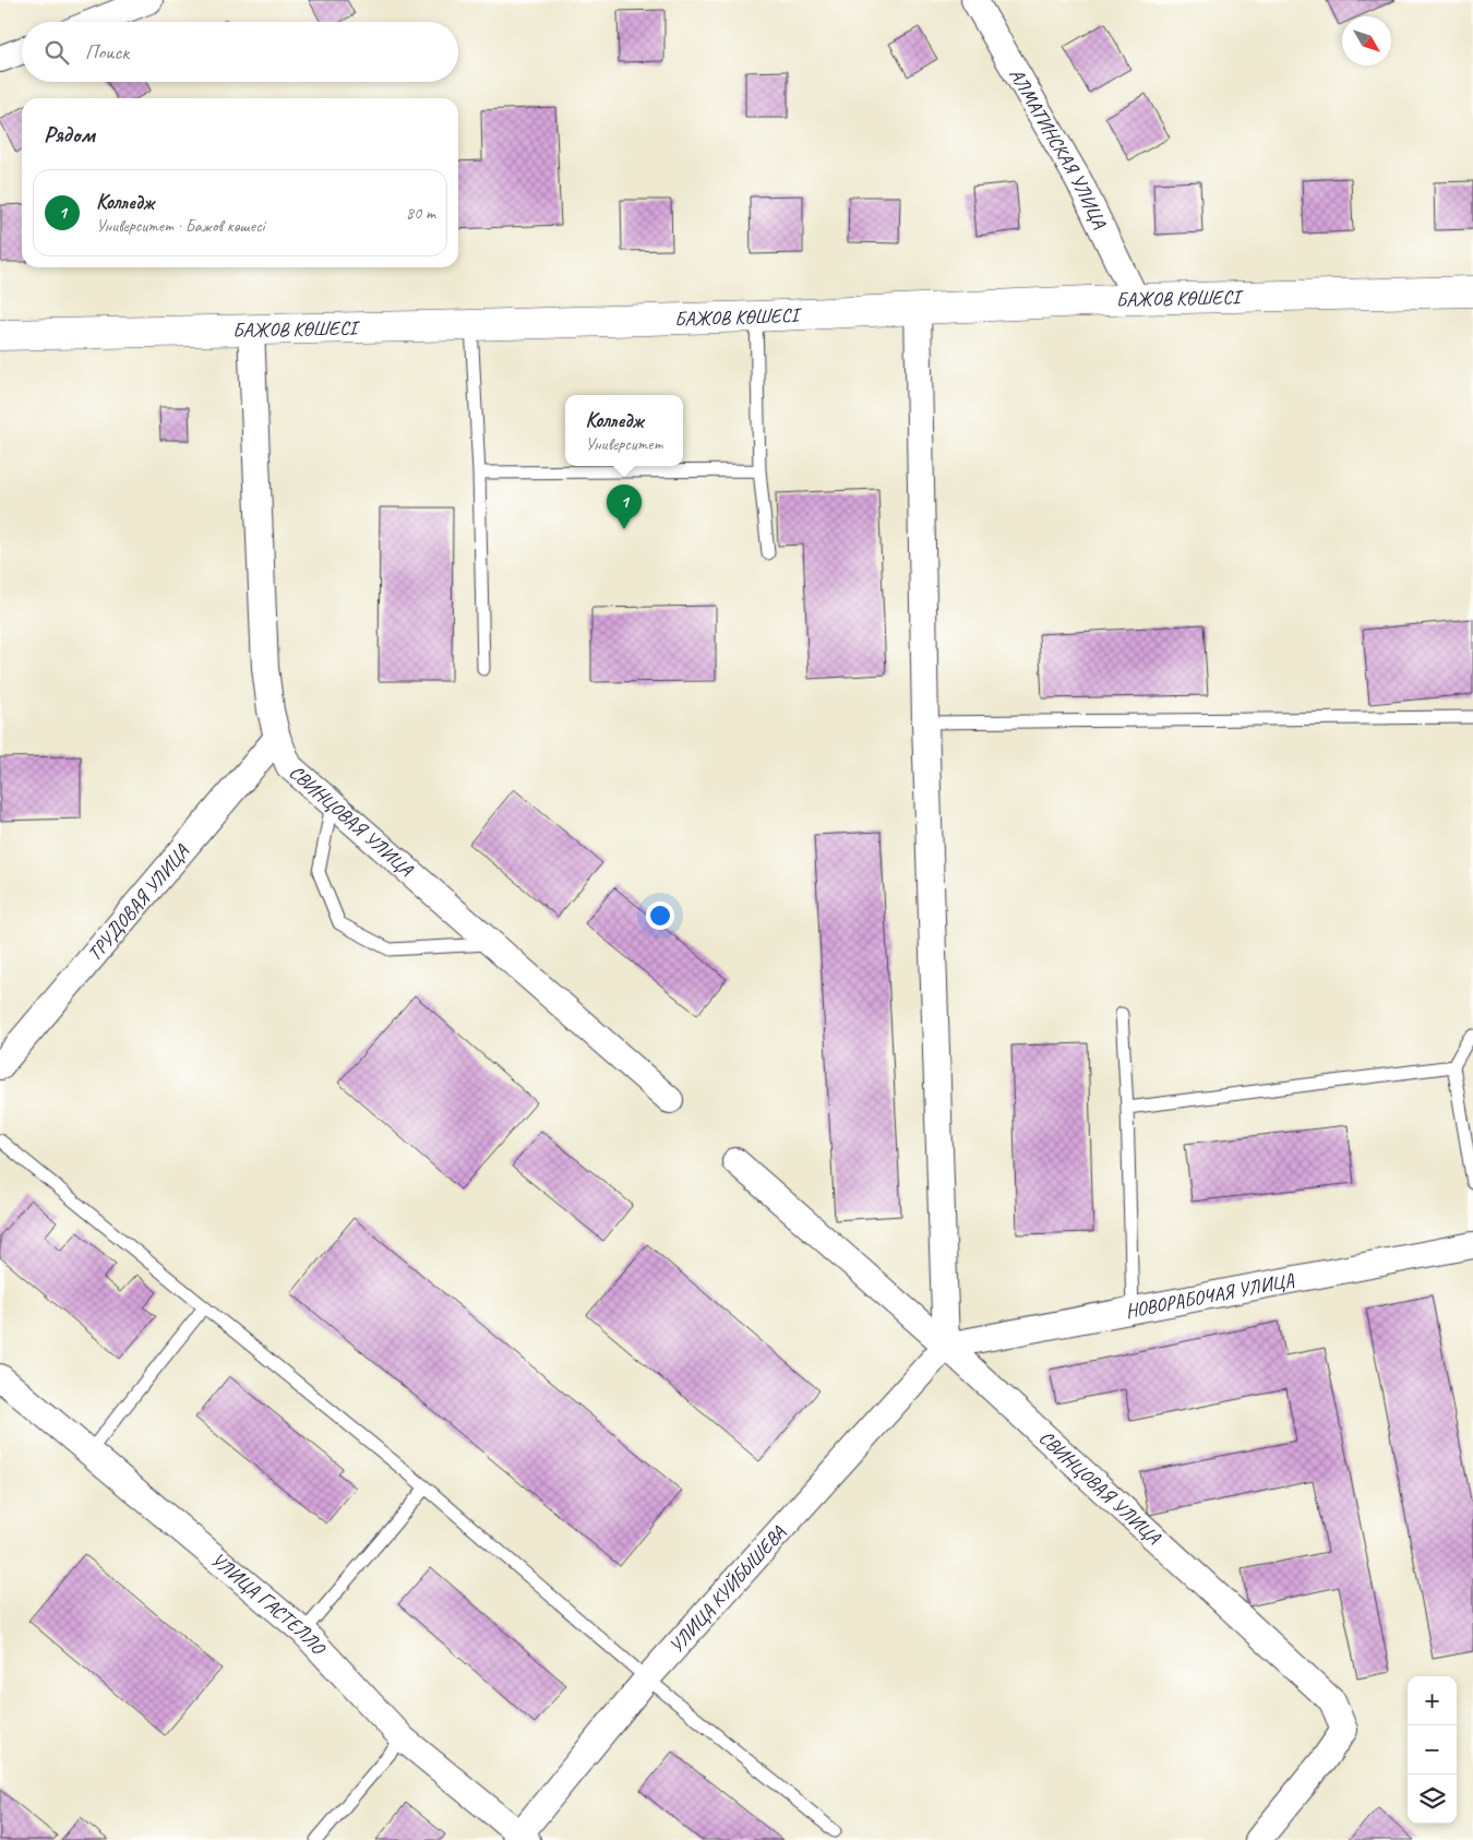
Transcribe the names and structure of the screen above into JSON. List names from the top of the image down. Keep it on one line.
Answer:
{"streets":{"main road":["БАЖОВ КӨШЕСІ"],"street":["АЛМАТИНСКАЯ УЛИЦА","СВИНЦОВАЯ УЛИЦА","ТРУДОВАЯ УЛИЦА","НОВОРАБОЧАЯ УЛИЦА","УЛИЦА КУЙБЫШЕВА","УЛИЦА ГАСТЕЛЛО"]},"crossings":[["АЛМАТИНСКАЯ УЛИЦА","БАЖОВ КӨШЕСІ"],["БАЖОВ КӨШЕСІ","СВИНЦОВАЯ УЛИЦА"],["СВИНЦОВАЯ УЛИЦА","ТРУДОВАЯ УЛИЦА"],["СВИНЦОВАЯ УЛИЦА","НОВОРАБОЧАЯ УЛИЦА"],["СВИНЦОВАЯ УЛИЦА","УЛИЦА КУЙБЫШЕВА"],["НОВОРАБОЧАЯ УЛИЦА","УЛИЦА КУЙБЫШЕВА"],["УЛИЦА КУЙБЫШЕВА","УЛИЦА ГАСТЕЛЛО"]],"north":"bottom right","page":{"search":"Поиск","heading":"Рядом","list":[{"mark":"1","name":"Колледж","note":"Университет · Бажов көшесі","value":"80 m"}],"popup":["Колледж","Университет"],"pins":"1","map_buttons":["+","−"]}}
